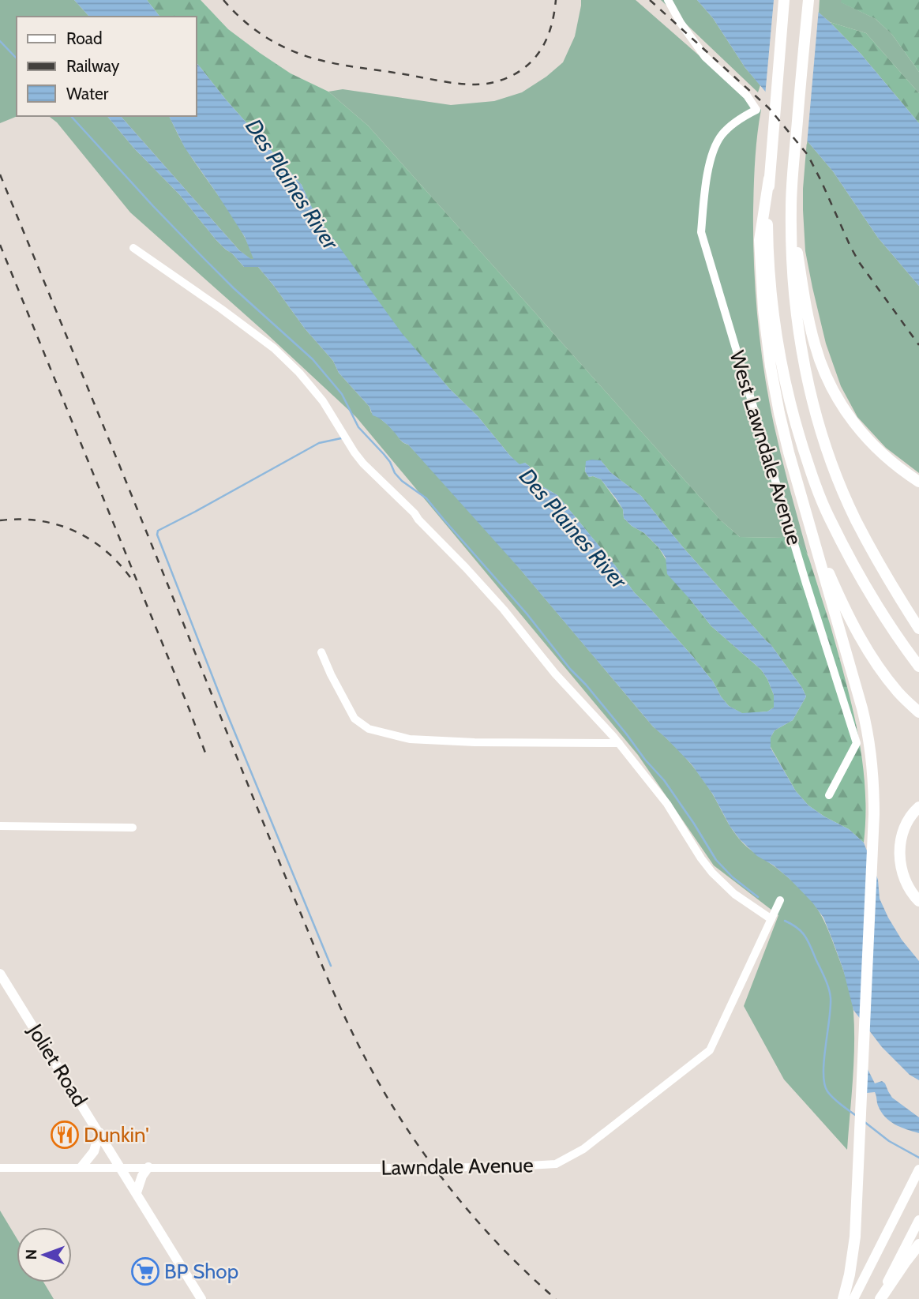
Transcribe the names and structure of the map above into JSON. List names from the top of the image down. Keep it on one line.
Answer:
{"streets":{"main road":["Joliet Road"],"street":["West Lawndale Avenue","Lawndale Avenue"]},"crossings":[["Joliet Road","Lawndale Avenue"]],"water":["Des Plaines River"],"places":{"restaurant":["Dunkin'"],"supermarket":["BP Shop"]},"legend":["Road","Railway","Water"],"north":"left"}
